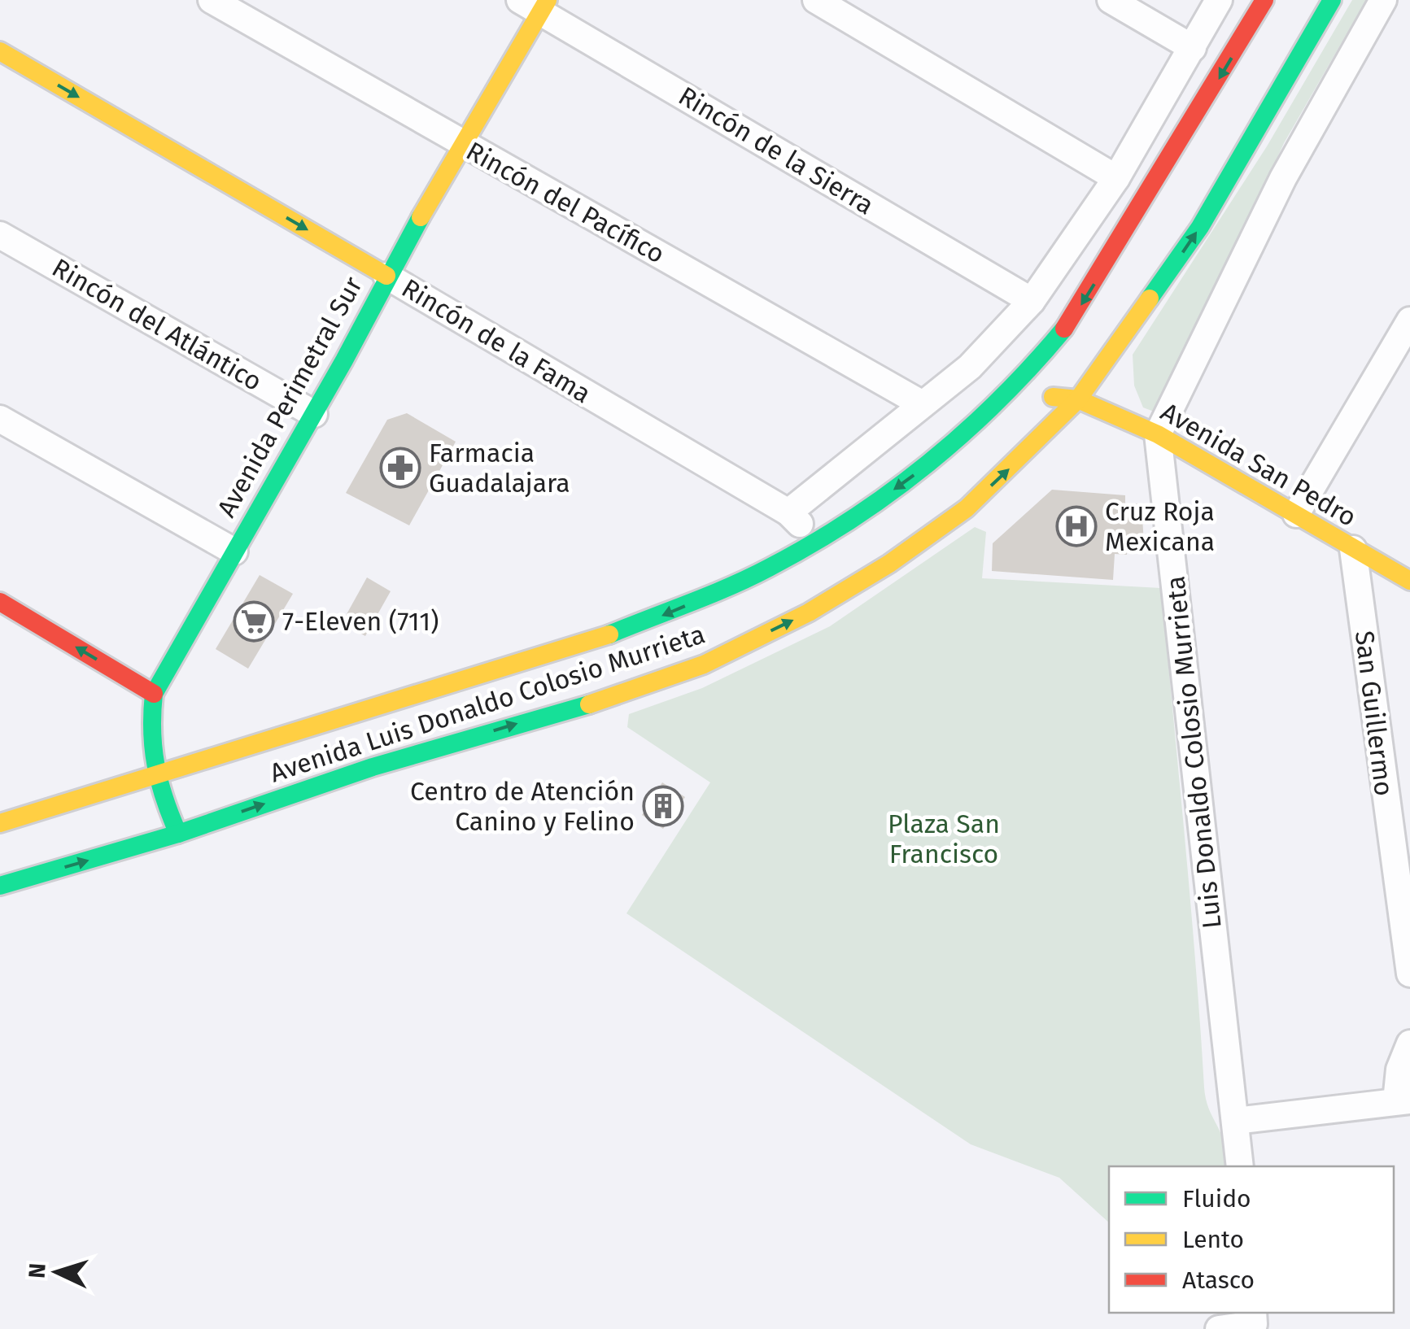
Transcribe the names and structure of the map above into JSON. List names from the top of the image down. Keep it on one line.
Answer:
{"streets":{"main road":["Rincón de la Fama","Avenida Perimetral Sur","Avenida San Pedro","Avenida Luis Donaldo Colosio Murrieta"],"street":["Rincón de la Sierra","Rincón del Pacífico","Rincón del Atlántico","San Guillermo","Luis Donaldo Colosio Murrieta"]},"crossings":[["Rincón de la Sierra","Avenida Perimetral Sur"],["Rincón del Pacífico","Avenida Perimetral Sur"],["Rincón del Atlántico","Avenida Perimetral Sur"],["Rincón de la Fama","Avenida Perimetral Sur"],["Rincón de la Fama","Avenida Luis Donaldo Colosio Murrieta"],["Avenida Perimetral Sur","Avenida Luis Donaldo Colosio Murrieta"],["Avenida San Pedro","Avenida Luis Donaldo Colosio Murrieta"],["Avenida San Pedro","San Guillermo"],["Avenida San Pedro","Luis Donaldo Colosio Murrieta"]],"one_way":["Rincón de la Fama"],"parks":["Plaza San Francisco"],"places":{"pharmacy":["Farmacia Guadalajara"],"hospital":["Cruz Roja Mexicana"],"supermarket":["7-Eleven (711)"],"building":["Centro de Atención Canino y Felino"]},"legend":["Fluido","Lento","Atasco"],"north":"left"}
